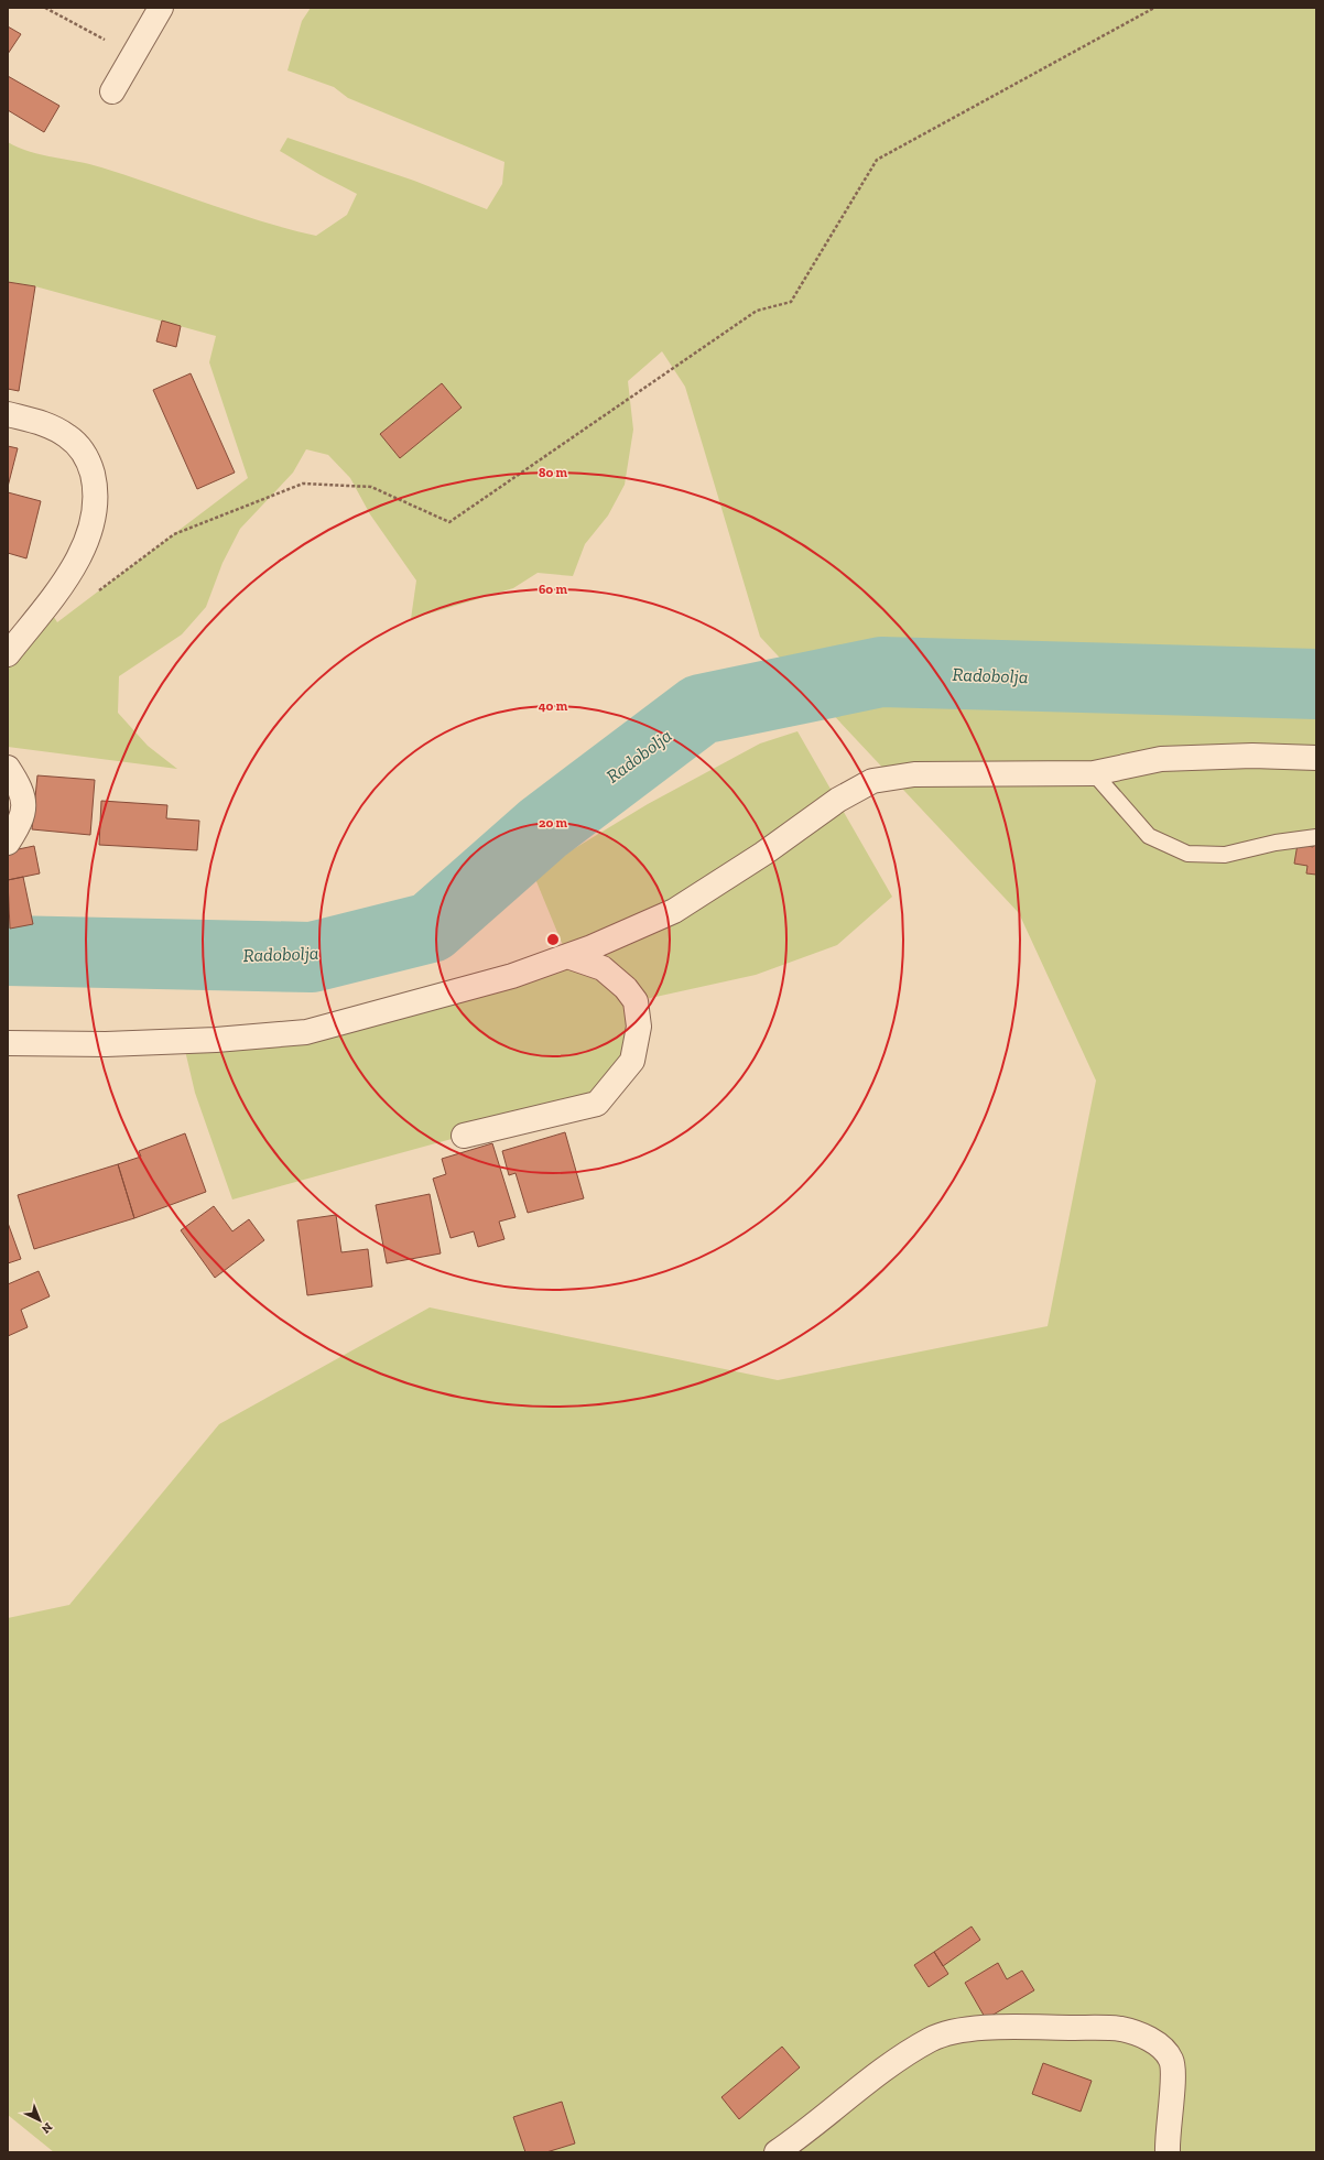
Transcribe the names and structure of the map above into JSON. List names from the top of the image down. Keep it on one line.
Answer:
{"water":["Radobolja"],"north":"bottom right","rings":["80 m","60 m","40 m","20 m"]}
